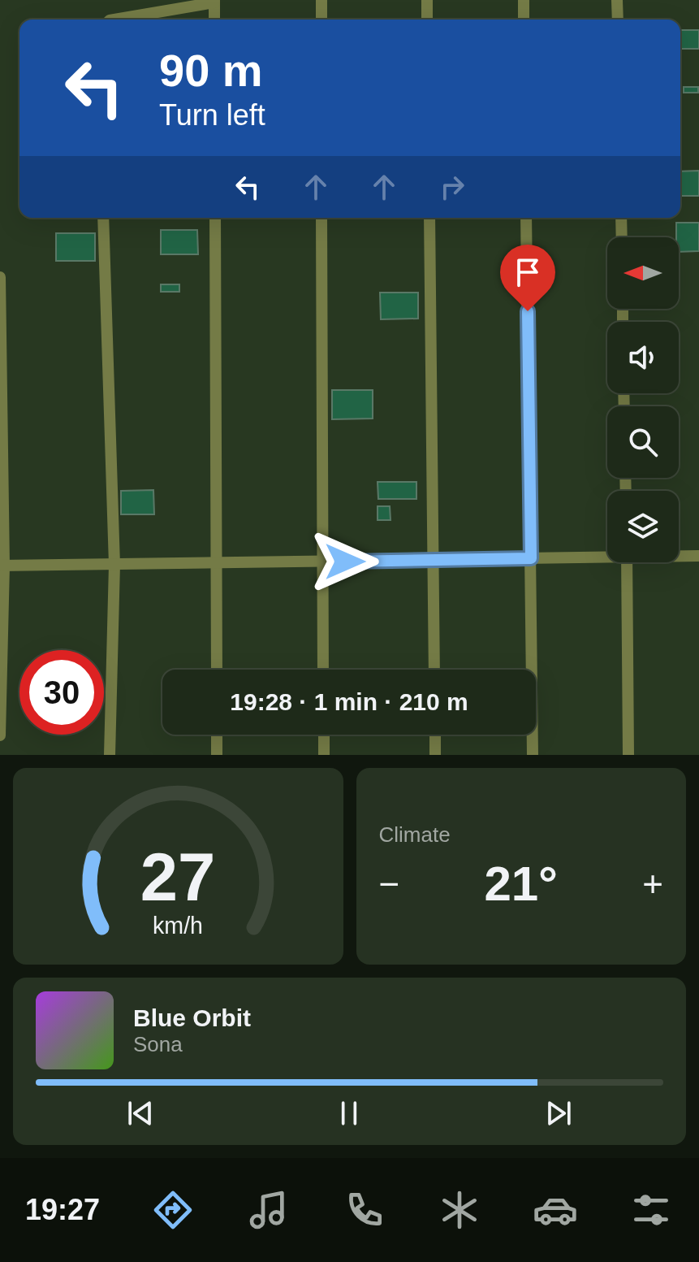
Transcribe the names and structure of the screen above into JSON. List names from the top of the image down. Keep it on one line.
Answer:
{"north":"left","page":{"turn":["90 m","Turn left"],"limit":"30","trip":"19:28 · 1 min · 210 m","tile":"Climate","heat":["−","21°","+"],"song":["Blue Orbit","Sona"],"tabs":"19:27","gauge":["27","km/h"]}}
